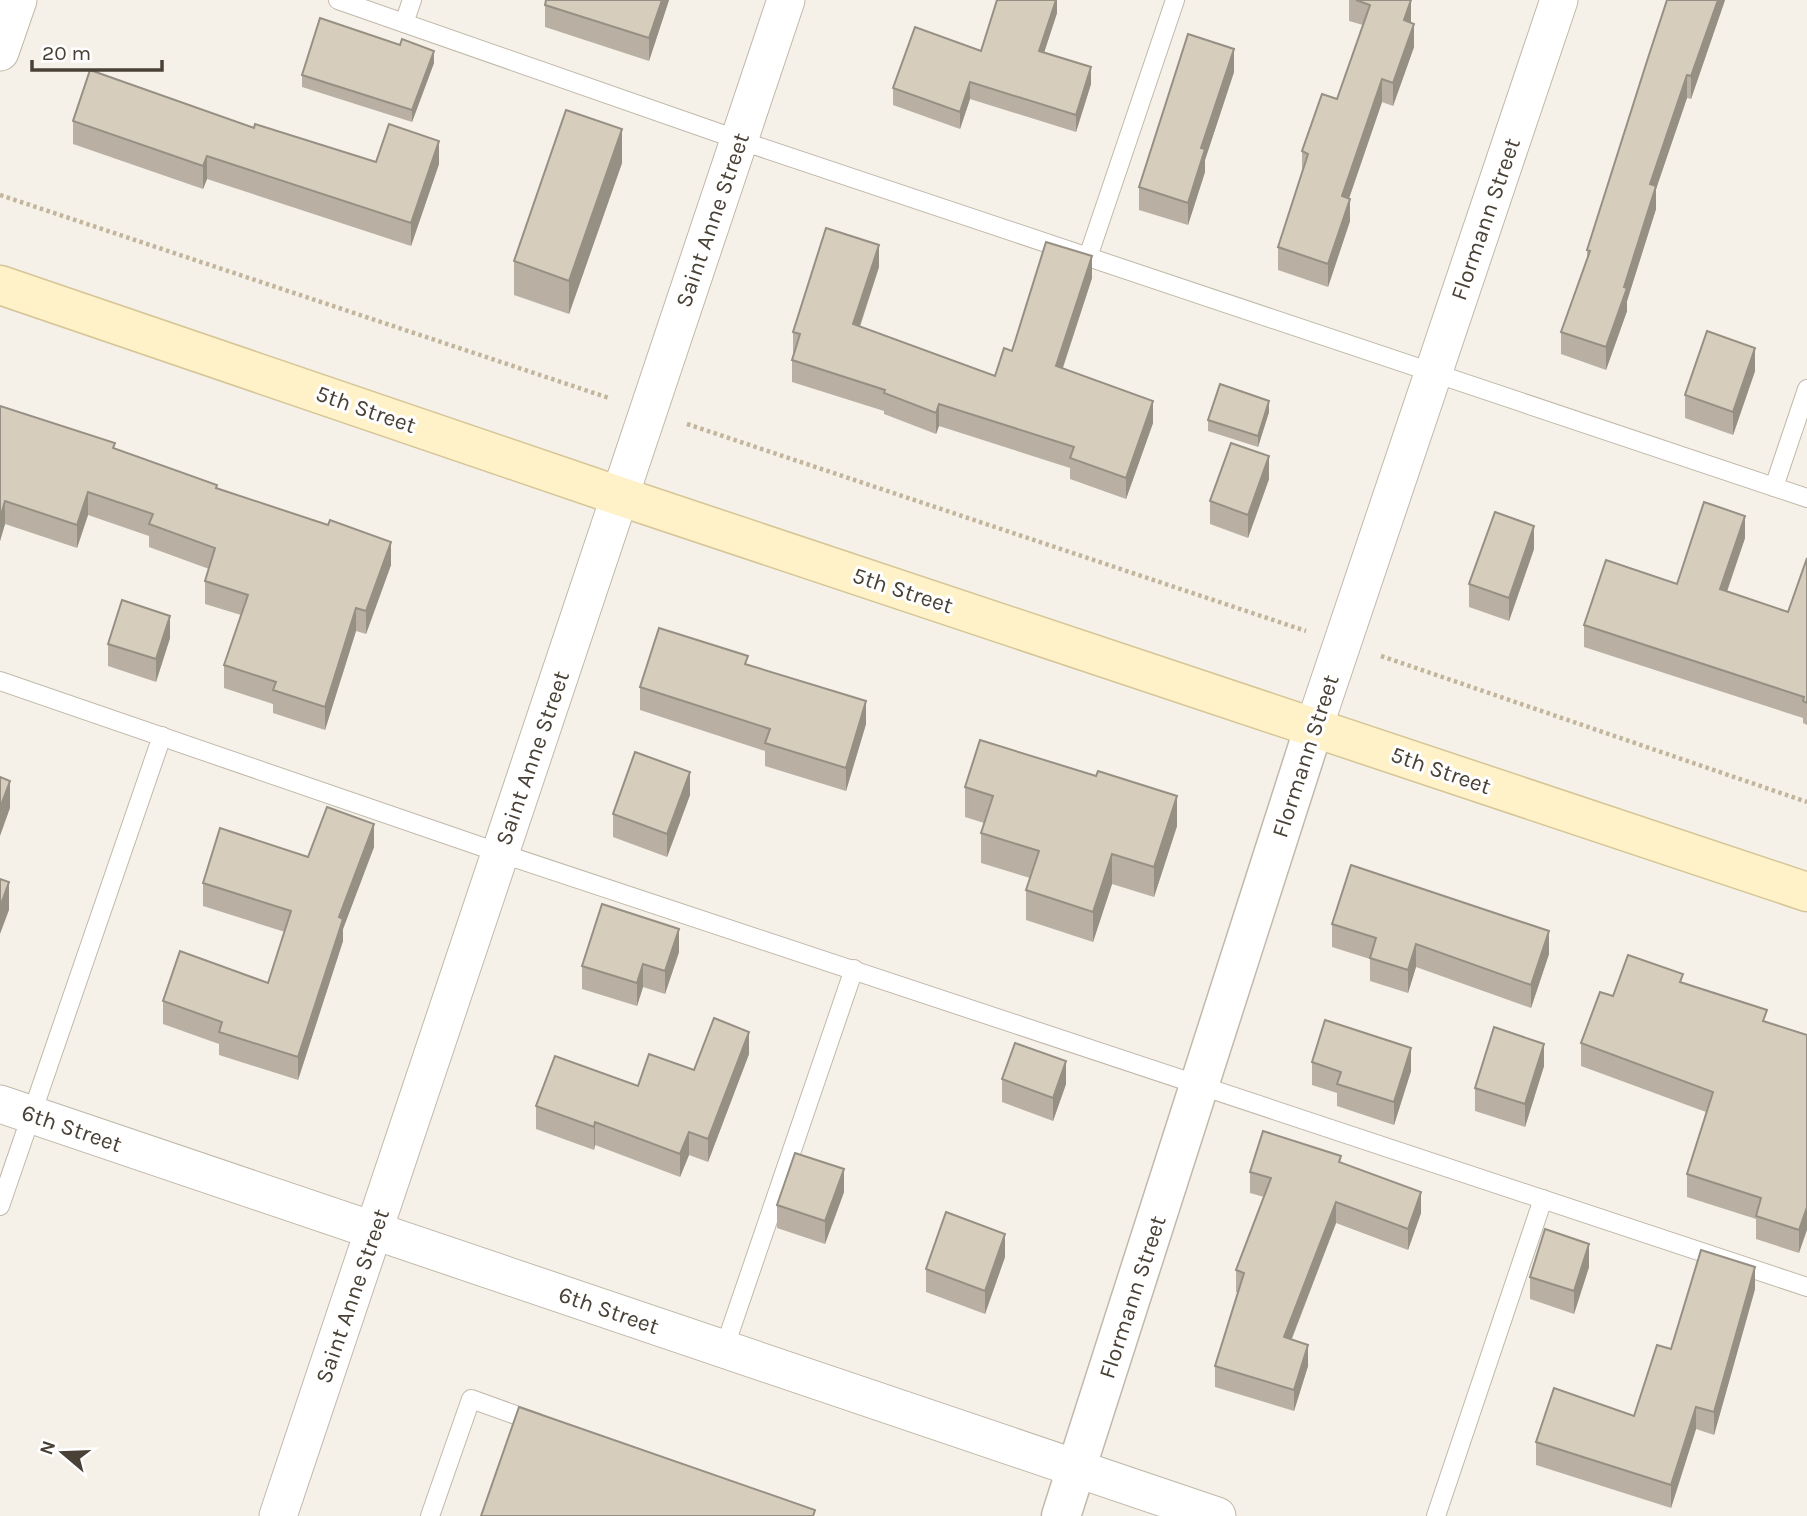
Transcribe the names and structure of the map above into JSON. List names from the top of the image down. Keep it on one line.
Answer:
{"streets":{"main road":["5th Street"],"street":["Flormann Street","Saint Anne Street","6th Street"]},"crossings":[["Flormann Street","5th Street"],["Flormann Street","6th Street"],["Saint Anne Street","5th Street"],["Saint Anne Street","6th Street"]],"scale_bar":"20 m","north":"left"}
